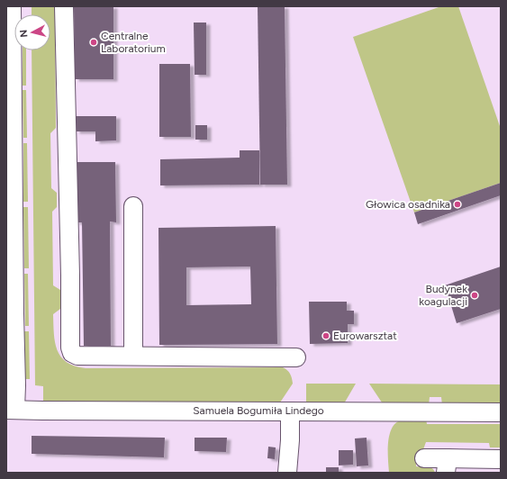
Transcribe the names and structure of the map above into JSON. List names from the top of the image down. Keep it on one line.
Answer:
{"streets":{"street":["Samuela Bogumiła Lindego"]},"places":["Centralne Laboratorium","Głowica osadnika","Budynek koagulacji","Eurowarsztat"],"north":"left"}
